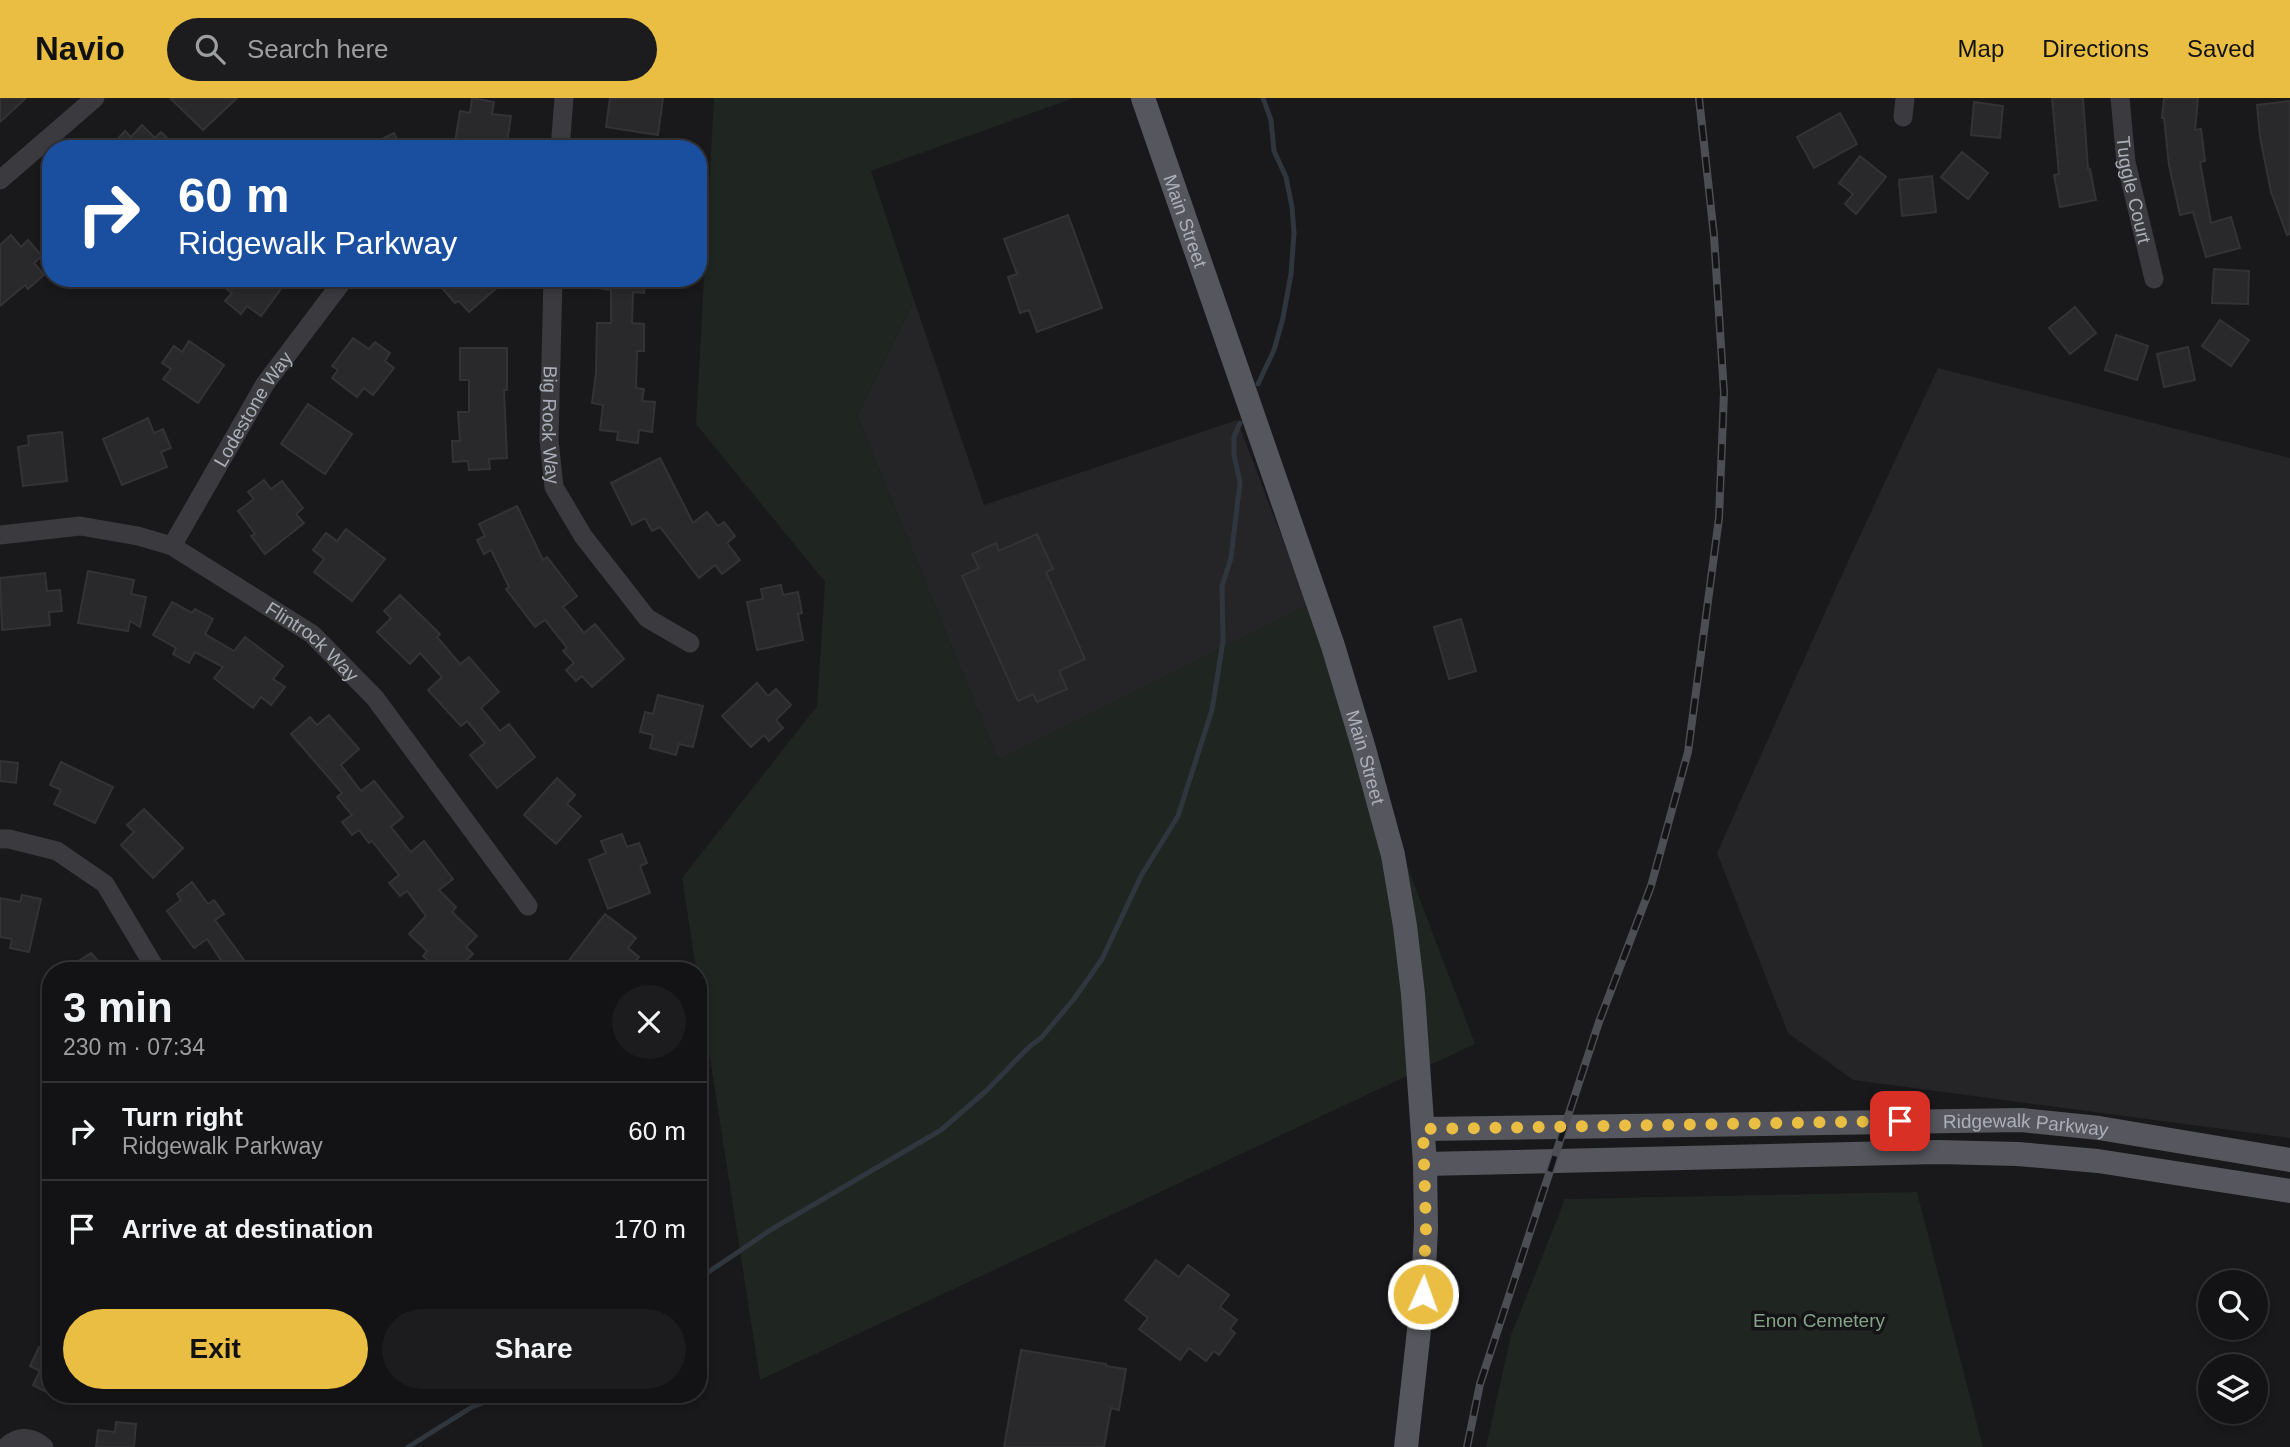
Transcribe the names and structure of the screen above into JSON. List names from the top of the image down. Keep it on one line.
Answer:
{"streets":{"main road":["Main Street","Ridgewalk Parkway"],"street":["Tuggle Court","Lodestone Way","Big Rock Way","Flintrock Way"]},"crossings":[["Main Street","Ridgewalk Parkway"],["Lodestone Way","Flintrock Way"]],"parks":["Enon Cemetery"],"page":{"header":"Navio","search":"Search here","nav":["Map","Directions","Saved"],"turn":["60 m","Ridgewalk Parkway"],"heading":["3 min","230 m · 07:34"],"list":[{"name":"Turn right","note":"Ridgewalk Parkway","value":"60 m"},{"name":"Arrive at destination","value":"170 m"}],"buttons":["Exit","Share"]}}
